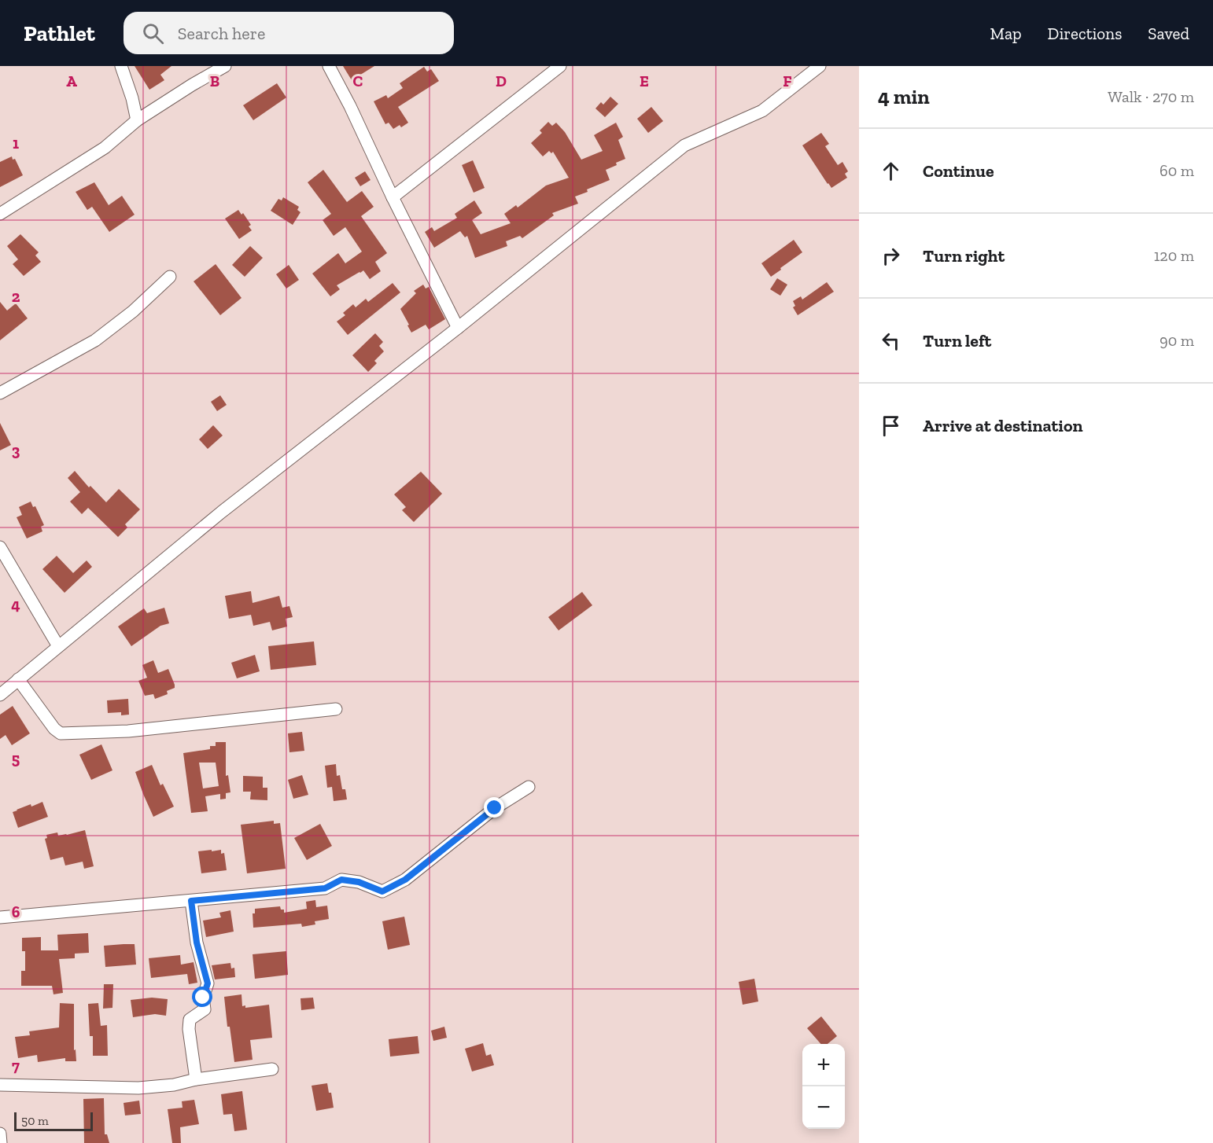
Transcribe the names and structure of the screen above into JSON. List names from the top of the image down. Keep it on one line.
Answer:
{"scale_bar":"50 m","page":{"header":"Pathlet","search":"Search here","nav":["Map","Directions","Saved"],"heading":["4 min","Walk · 270 m"],"list":[["Continue","60 m"],["Turn right","120 m"],["Turn left","90 m"],"Arrive at destination"],"map_buttons":["+","−"],"scale":"50 m"},"grid":{"columns":["A","B","C","D","E","F"],"rows":["1","2","3","4","5","6","7"]}}
